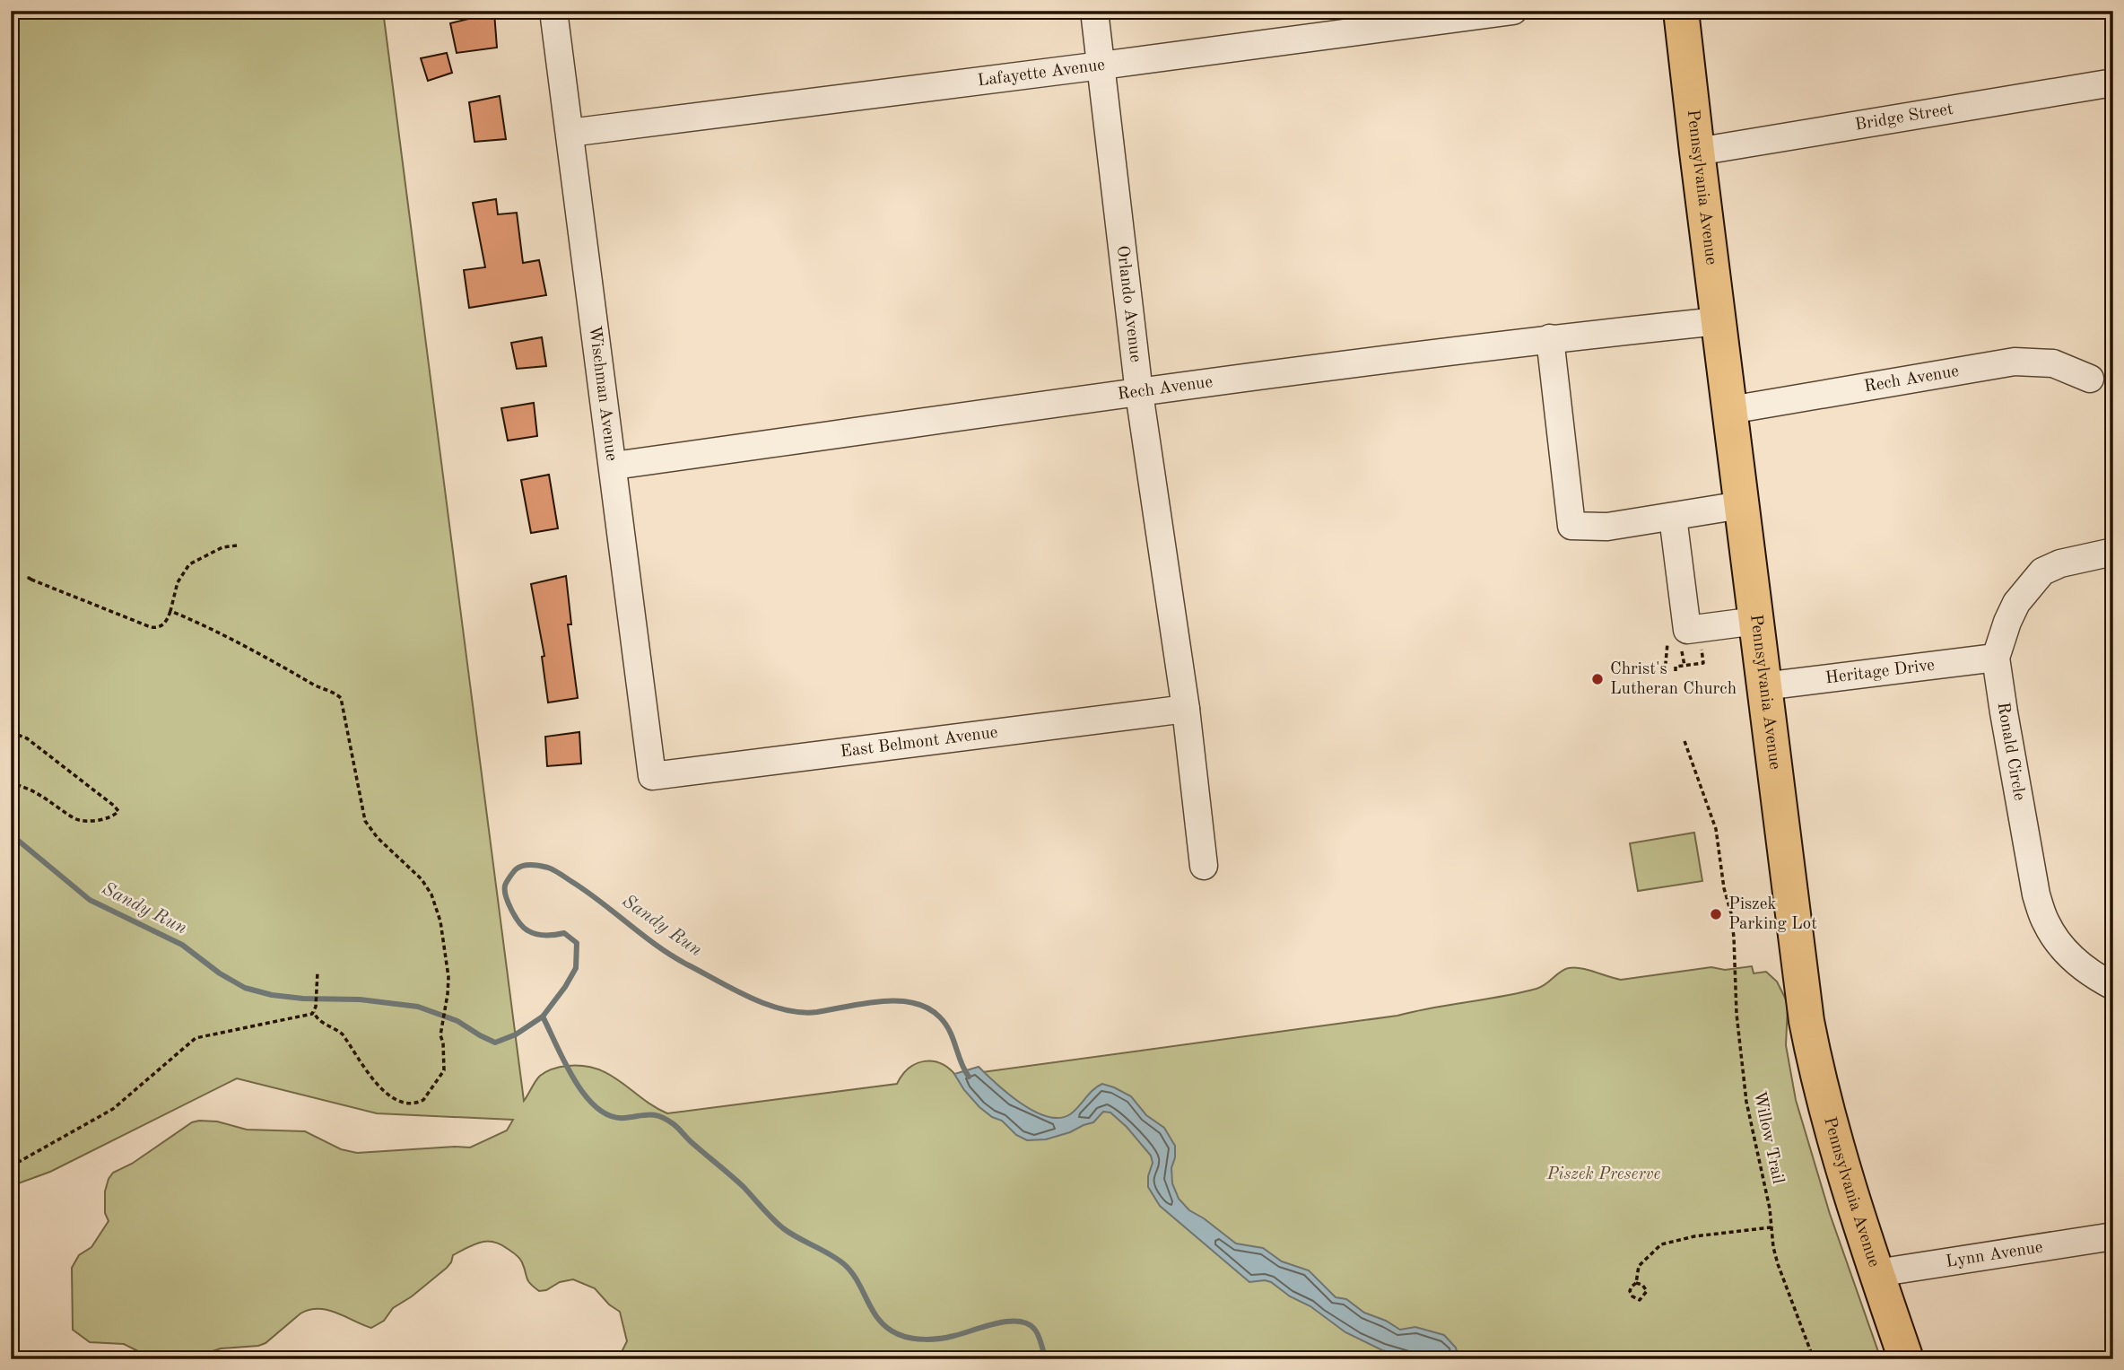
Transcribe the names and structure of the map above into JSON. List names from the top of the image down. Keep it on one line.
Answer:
{"streets":{"main road":["Pennsylvania Avenue"],"street":["Lafayette Avenue","Bridge Street","Orlando Avenue","Rech Avenue","Wischman Avenue","Heritage Drive","East Belmont Avenue","Ronald Circle","Lynn Avenue"],"path":["Willow Trail"]},"crossings":[["Lafayette Avenue","Orlando Avenue"],["Lafayette Avenue","Wischman Avenue"],["Bridge Street","Pennsylvania Avenue"],["Pennsylvania Avenue","Rech Avenue"],["Pennsylvania Avenue","Heritage Drive"],["Pennsylvania Avenue","Lynn Avenue"],["Orlando Avenue","Rech Avenue"],["Orlando Avenue","East Belmont Avenue"],["Rech Avenue","Wischman Avenue"],["Wischman Avenue","East Belmont Avenue"],["Heritage Drive","Ronald Circle"]],"water":["Sandy Run"],"parks":["Piszek Preserve"],"places":["Christ's Lutheran Church","Piszek Parking Lot"]}
